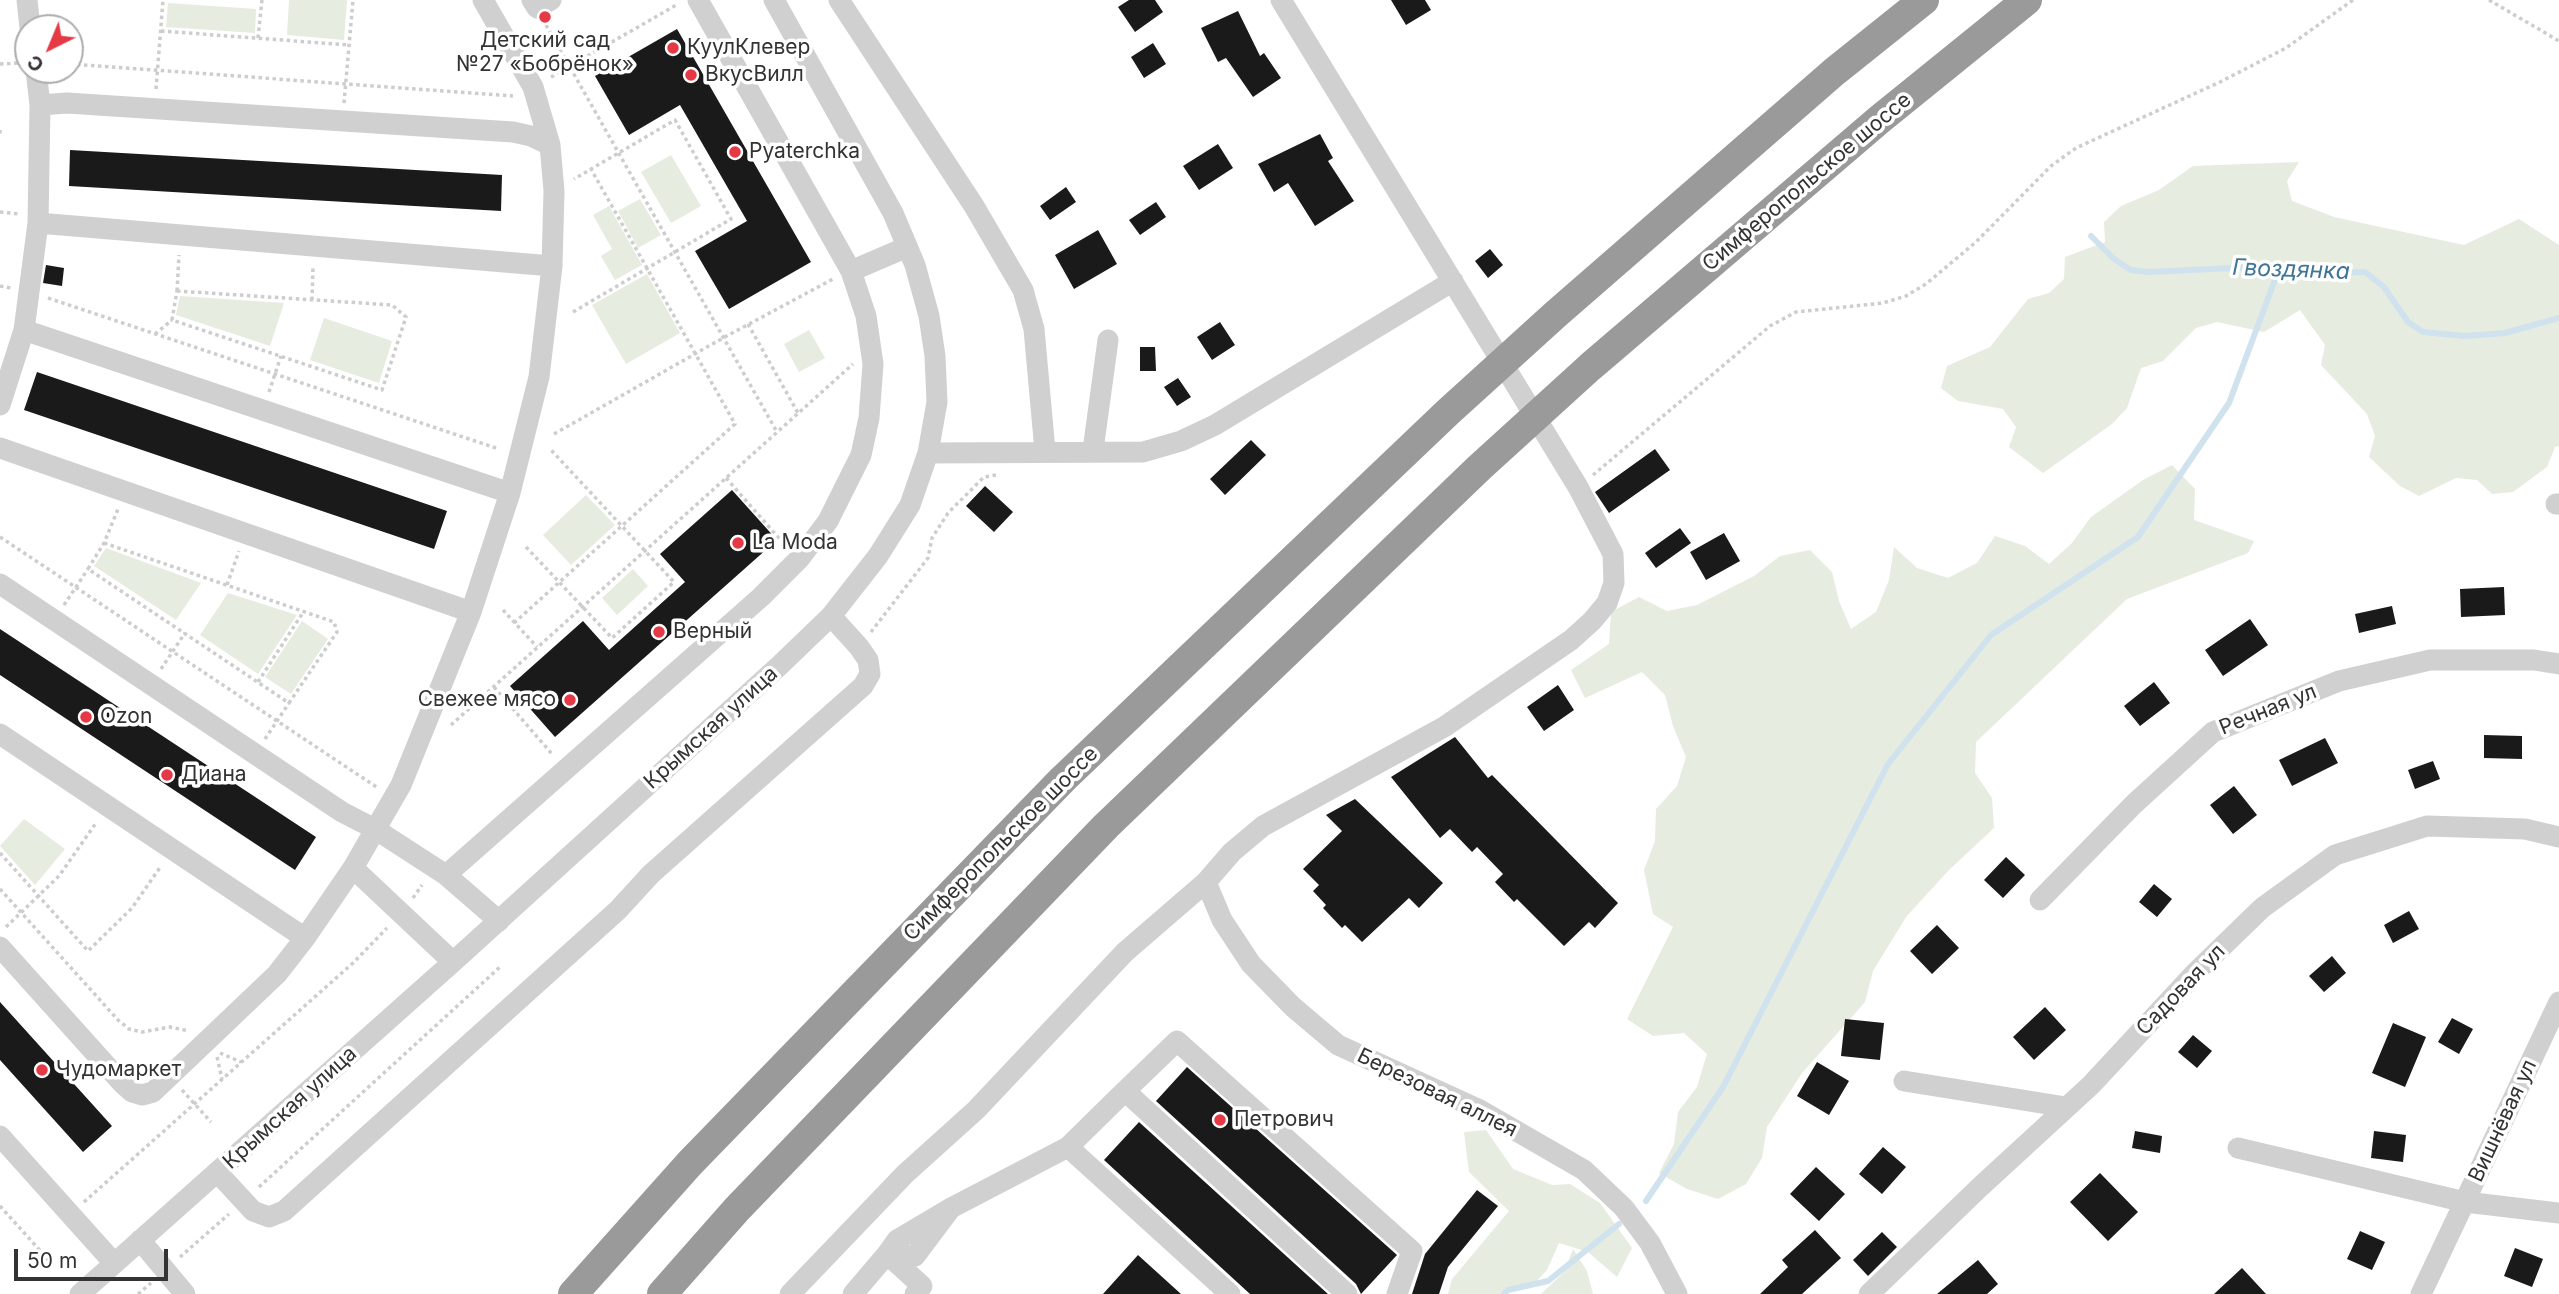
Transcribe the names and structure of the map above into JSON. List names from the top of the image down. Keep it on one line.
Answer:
{"streets":{"highway":["Симферопольское шоссе"],"street":["Речная ул","Крымская улица","Садовая ул","Березовая аллея","Вишнёвая ул"]},"water":["Гвоздянка"],"places":["Детский сад №27 «Бобрёнок»","КуулКлевер","ВкусВилл","Pyaterchka","La Moda","Верный","Свежее мясо","Ozon","Диана","Чудомаркет","Петрович"],"scale_bar":"50 m","north":"bottom left"}
